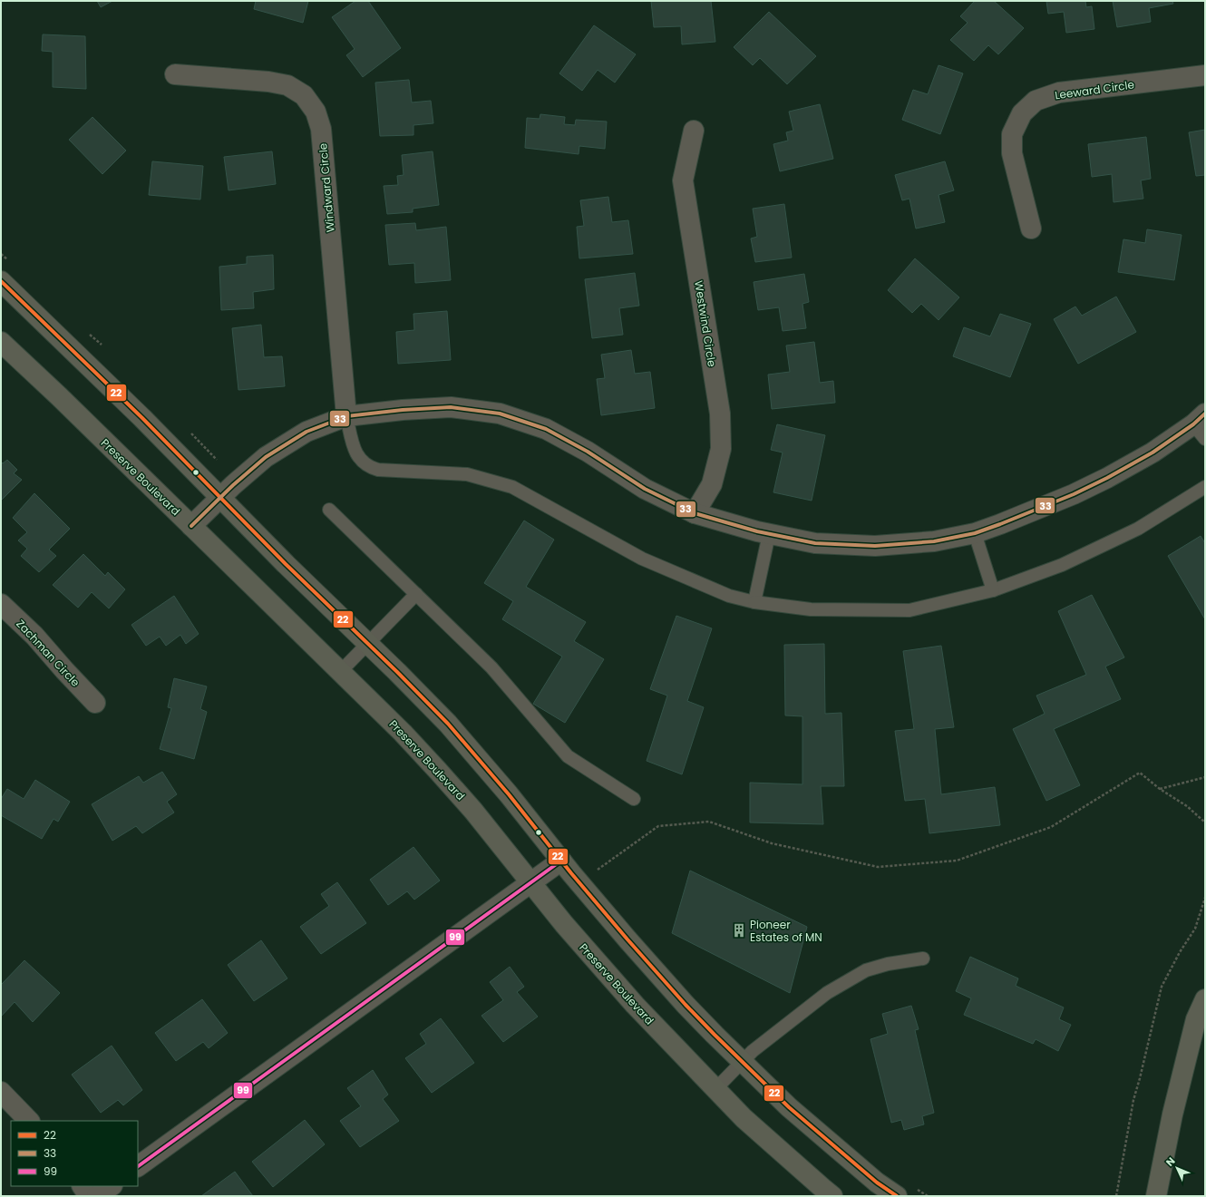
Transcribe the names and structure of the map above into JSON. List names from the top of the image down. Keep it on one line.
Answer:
{"streets":{"street":["Leeward Circle","Windward Circle","Westwind Circle","Preserve Boulevard","Zachman Circle"]},"places":{"building":["Pioneer Estates of MN"]},"lines":["transit line 22","transit line 33","transit line 99"],"legend":["22","33","99"],"north":"top left"}
